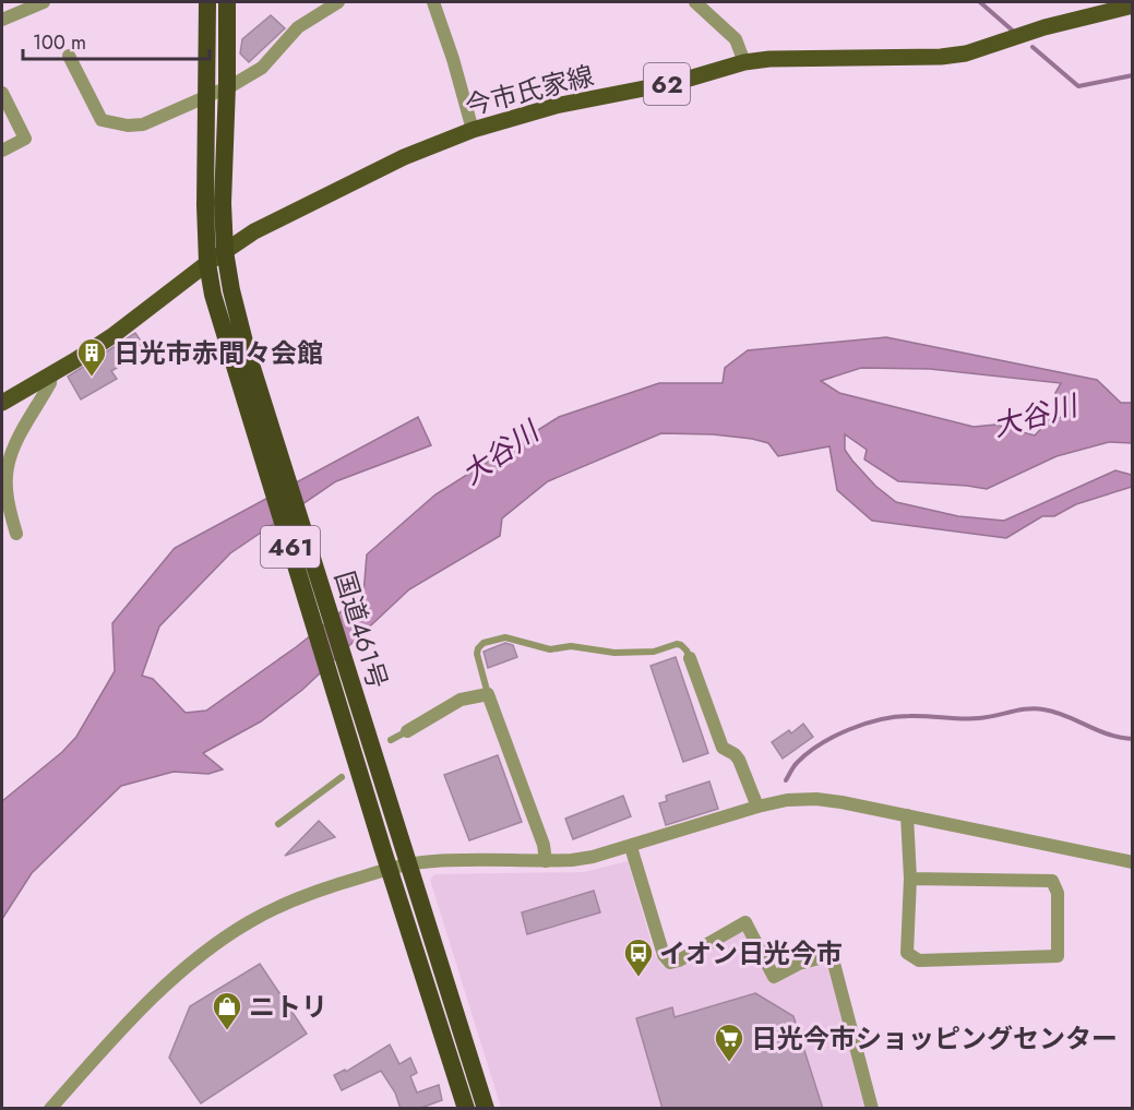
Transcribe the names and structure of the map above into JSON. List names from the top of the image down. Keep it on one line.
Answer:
{"streets":{"highway":["461","国道461号"],"main road":["62","今市氏家線"]},"crossings":[["今市氏家線","国道461号"]],"water":["大谷川"],"places":{"building":["日光市赤間々会館"],"bus stop":["イオン日光今市"],"shop":["ニトリ"],"supermarket":["日光今市ショッピングセンター"]},"scale_bar":"100 m"}
